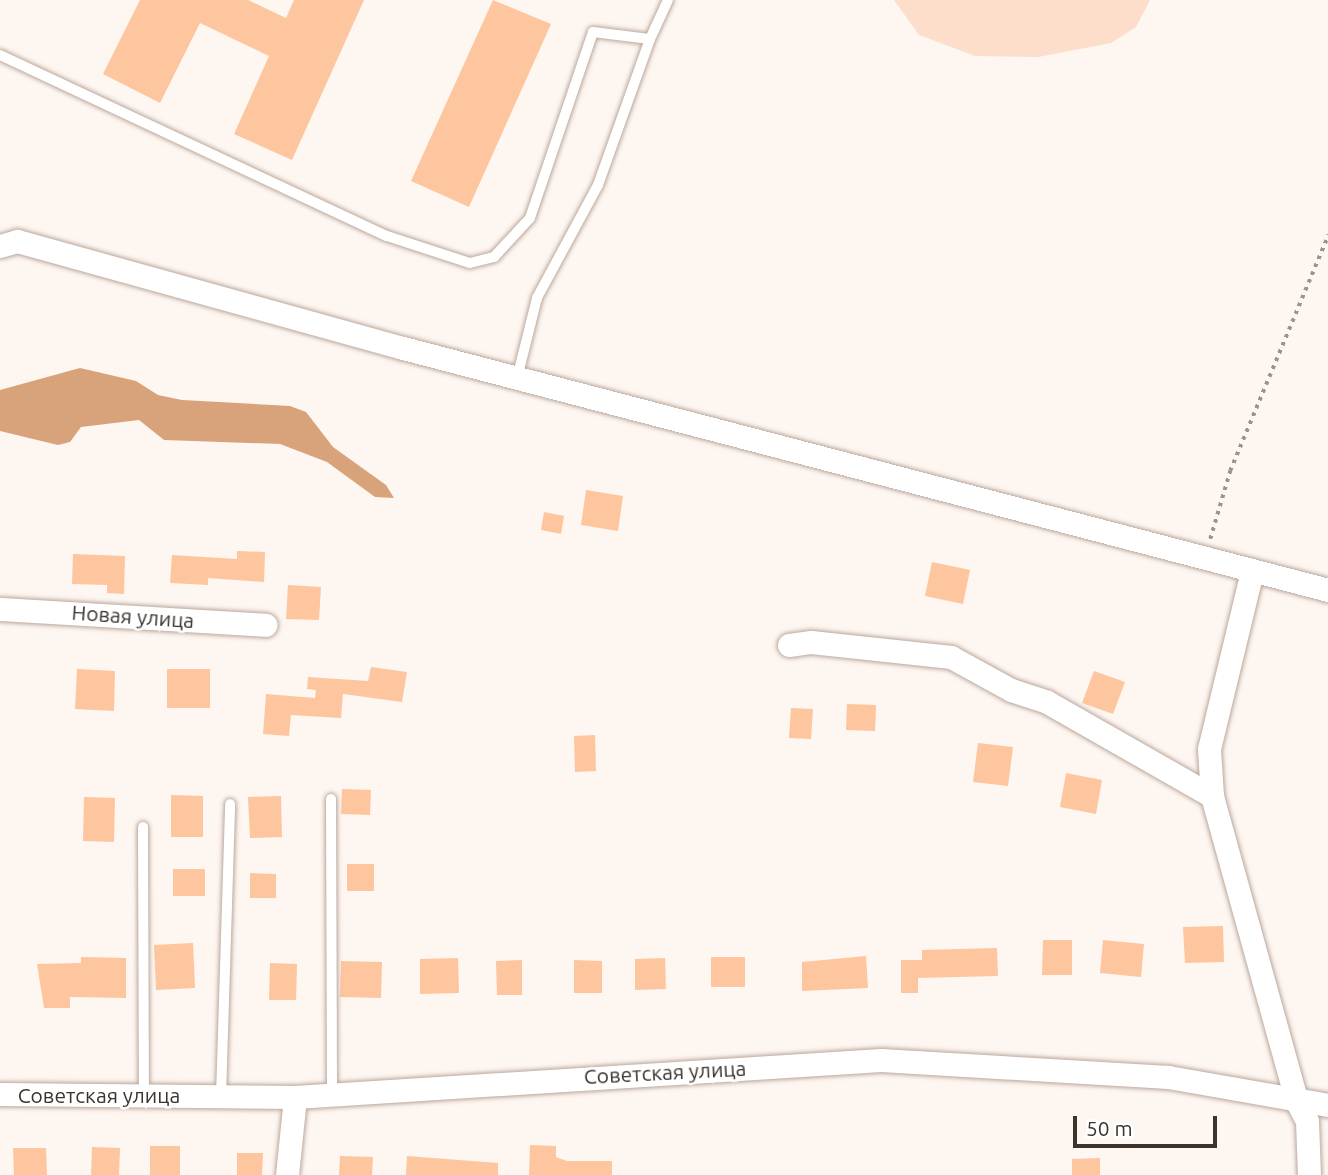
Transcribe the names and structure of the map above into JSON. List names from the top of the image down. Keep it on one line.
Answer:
{"streets":{"street":["Новая улица","Советская улица"]},"scale_bar":"50 m"}
